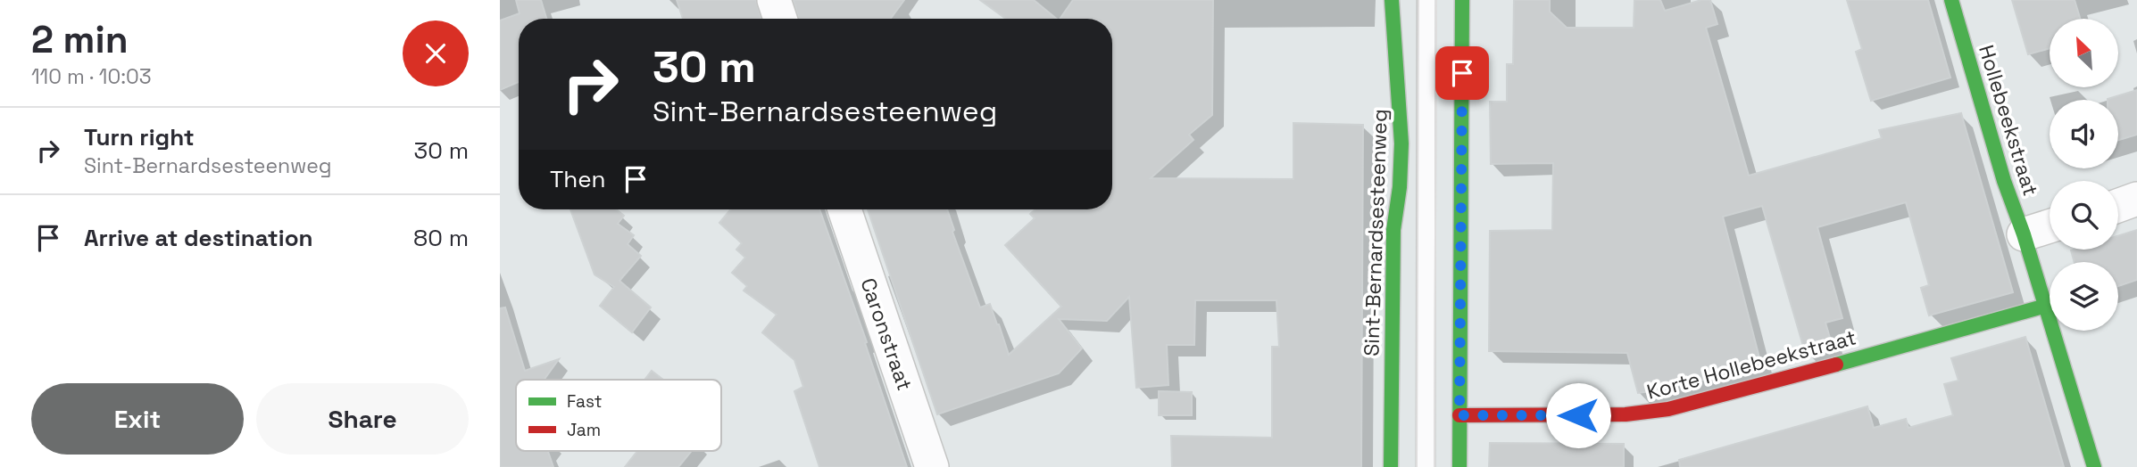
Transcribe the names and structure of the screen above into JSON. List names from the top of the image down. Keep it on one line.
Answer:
{"streets":{"street":["Hollebeekstraat","Sint-Bernardsesteenweg","Caronstraat","Korte Hollebeekstraat"]},"crossings":[["Hollebeekstraat","Korte Hollebeekstraat"]],"legend":["Fast","Jam"],"north":"top left","page":{"heading":["2 min","110 m · 10:03"],"turn":["30 m","Sint-Bernardsesteenweg"],"list":[{"name":"Turn right","note":"Sint-Bernardsesteenweg","value":"30 m"},{"name":"Arrive at destination","value":"80 m"}],"then":"Then","buttons":["Exit","Share"]}}
